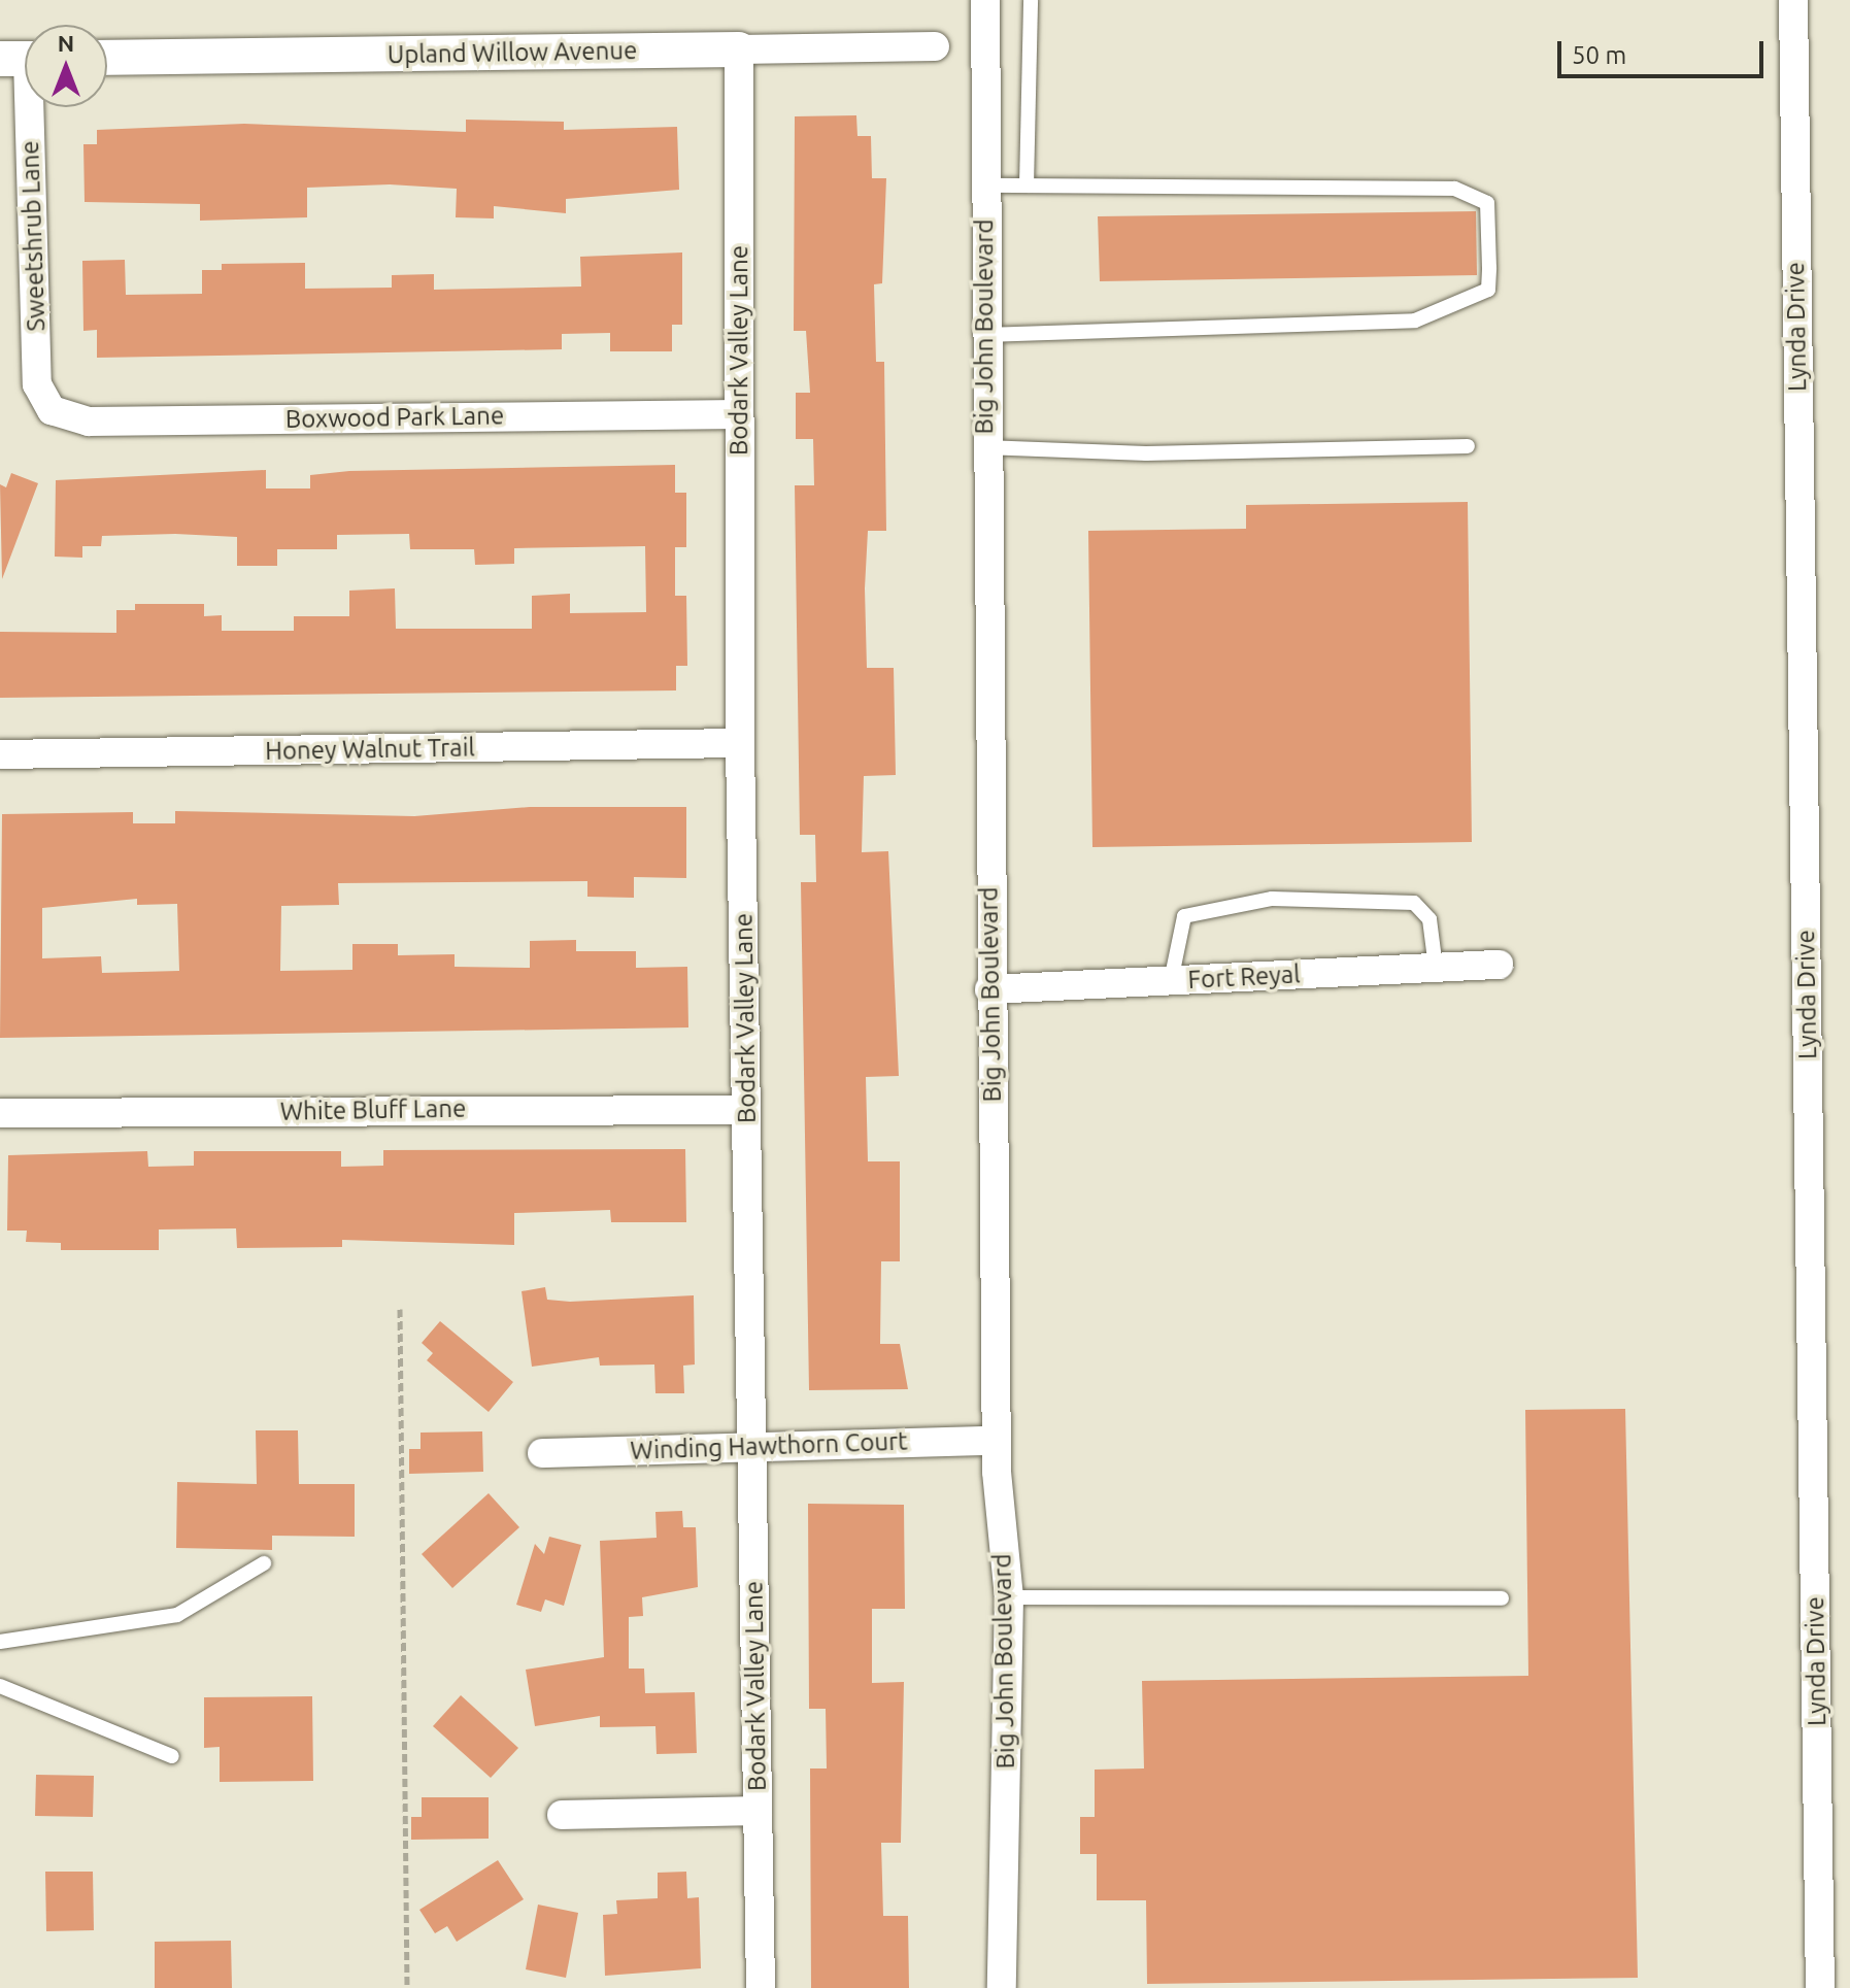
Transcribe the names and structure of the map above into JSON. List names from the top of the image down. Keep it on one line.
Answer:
{"streets":{"street":["Upland Willow Avenue","Sweetshrub Lane","Big John Boulevard","Lynda Drive","Bodark Valley Lane","Boxwood Park Lane","Honey Walnut Trail","Fort Reyal","White Bluff Lane","Winding Hawthorn Court"]},"crossings":[["Upland Willow Avenue","Bodark Valley Lane"],["Sweetshrub Lane","Boxwood Park Lane"],["Big John Boulevard","Fort Reyal"],["Big John Boulevard","Winding Hawthorn Court"],["Bodark Valley Lane","Boxwood Park Lane"],["Bodark Valley Lane","Honey Walnut Trail"],["Bodark Valley Lane","White Bluff Lane"],["Bodark Valley Lane","Winding Hawthorn Court"]],"scale_bar":"50 m","north":"top"}
